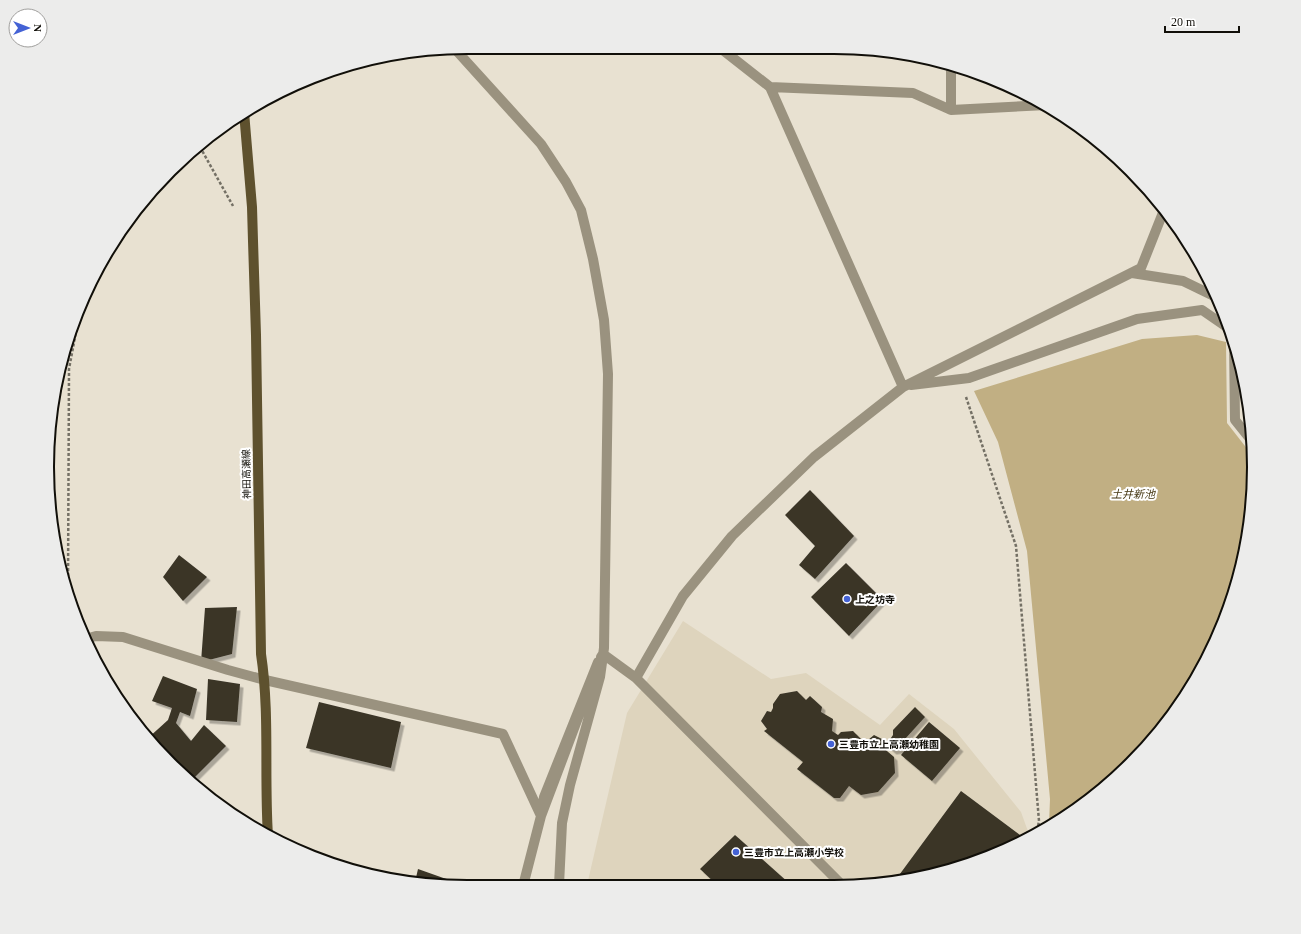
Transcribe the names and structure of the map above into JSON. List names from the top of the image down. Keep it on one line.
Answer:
{"streets":{"main road":["神田高瀬線"]},"water":["土井新池"],"places":["上之坊寺","三豊市立上高瀬幼稚園","三豊市立上高瀬小学校"],"scale_bar":"20 m","north":"right"}
